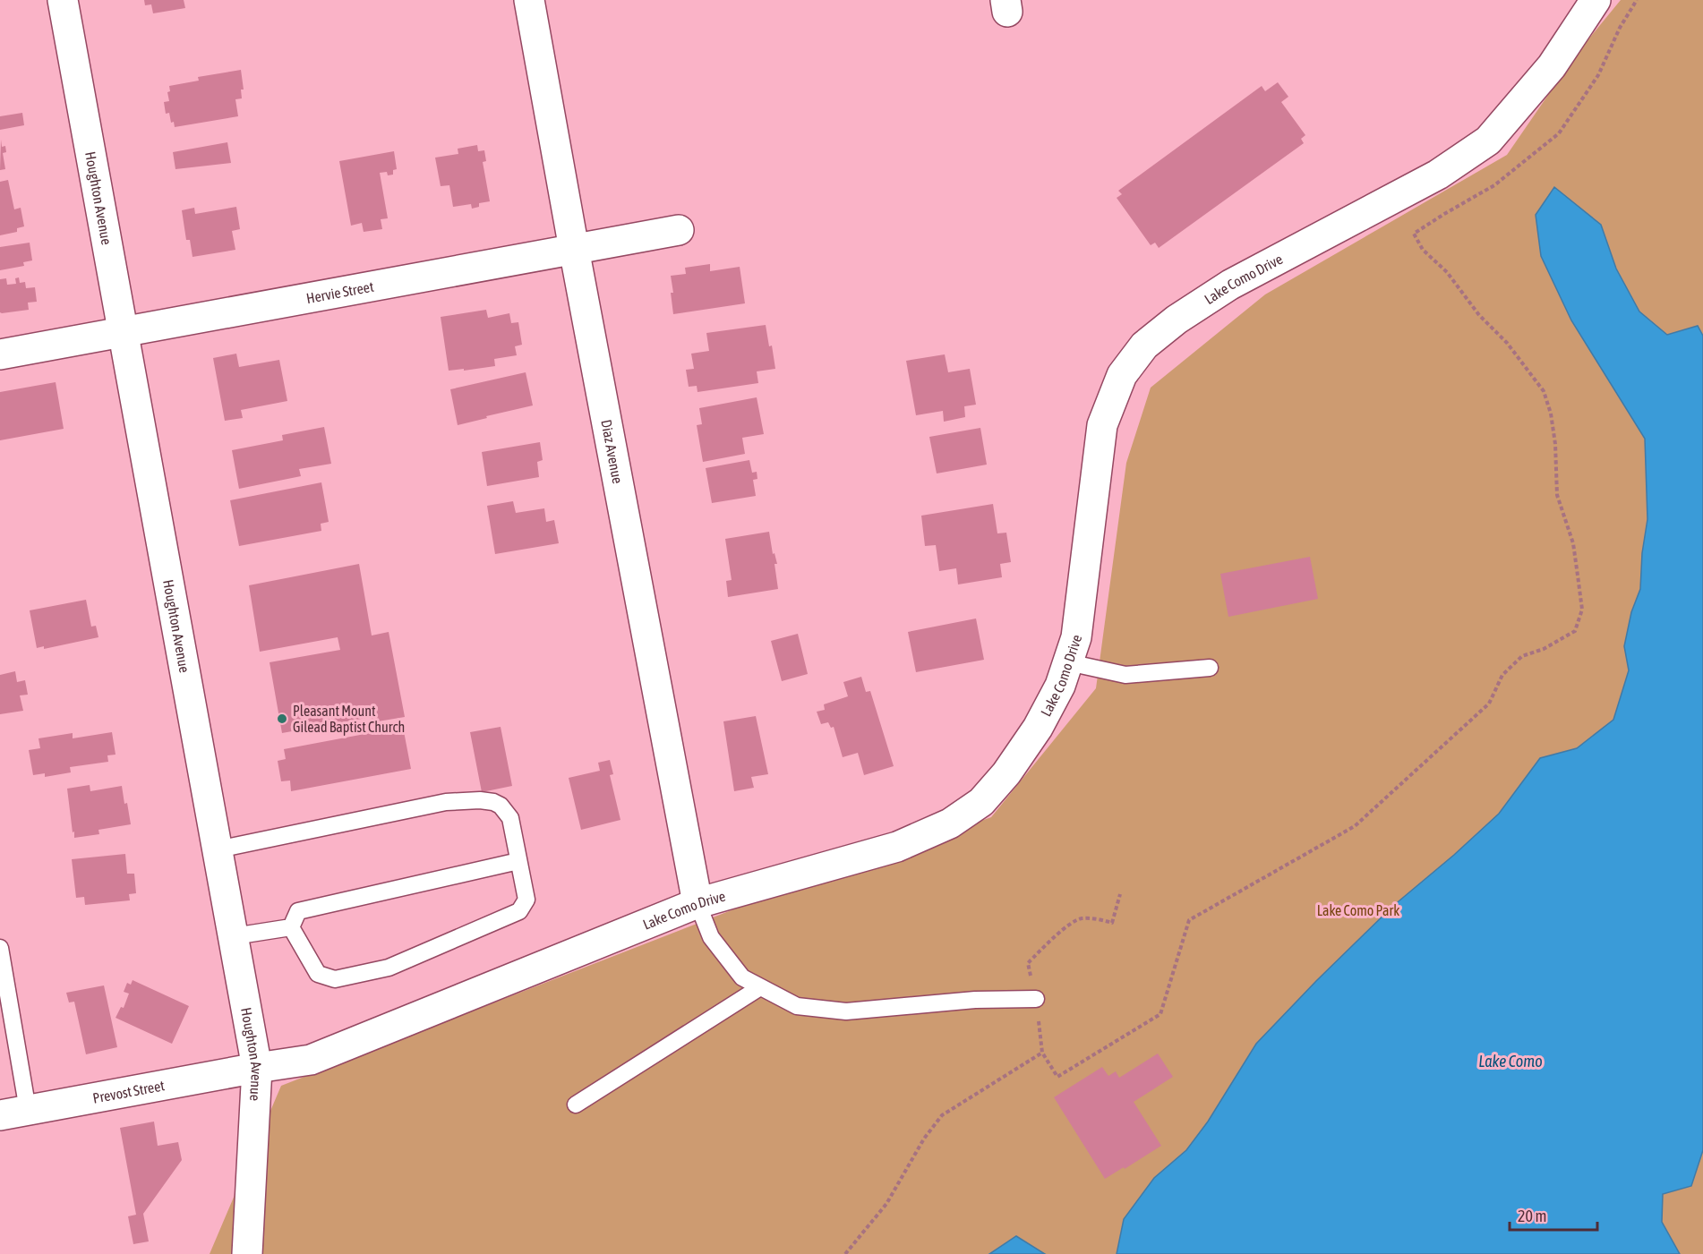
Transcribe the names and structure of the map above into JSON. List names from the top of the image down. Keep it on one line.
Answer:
{"streets":{"street":["Houghton Avenue","Lake Como Drive","Hervie Street","Diaz Avenue","Prevost Street"]},"crossings":[["Houghton Avenue","Lake Como Drive"],["Houghton Avenue","Hervie Street"],["Houghton Avenue","Prevost Street"],["Lake Como Drive","Diaz Avenue"],["Lake Como Drive","Prevost Street"],["Hervie Street","Diaz Avenue"]],"water":["Lake Como"],"parks":["Lake Como Park"],"places":["Pleasant Mount Gilead Baptist Church"],"scale_bar":"20 m"}
